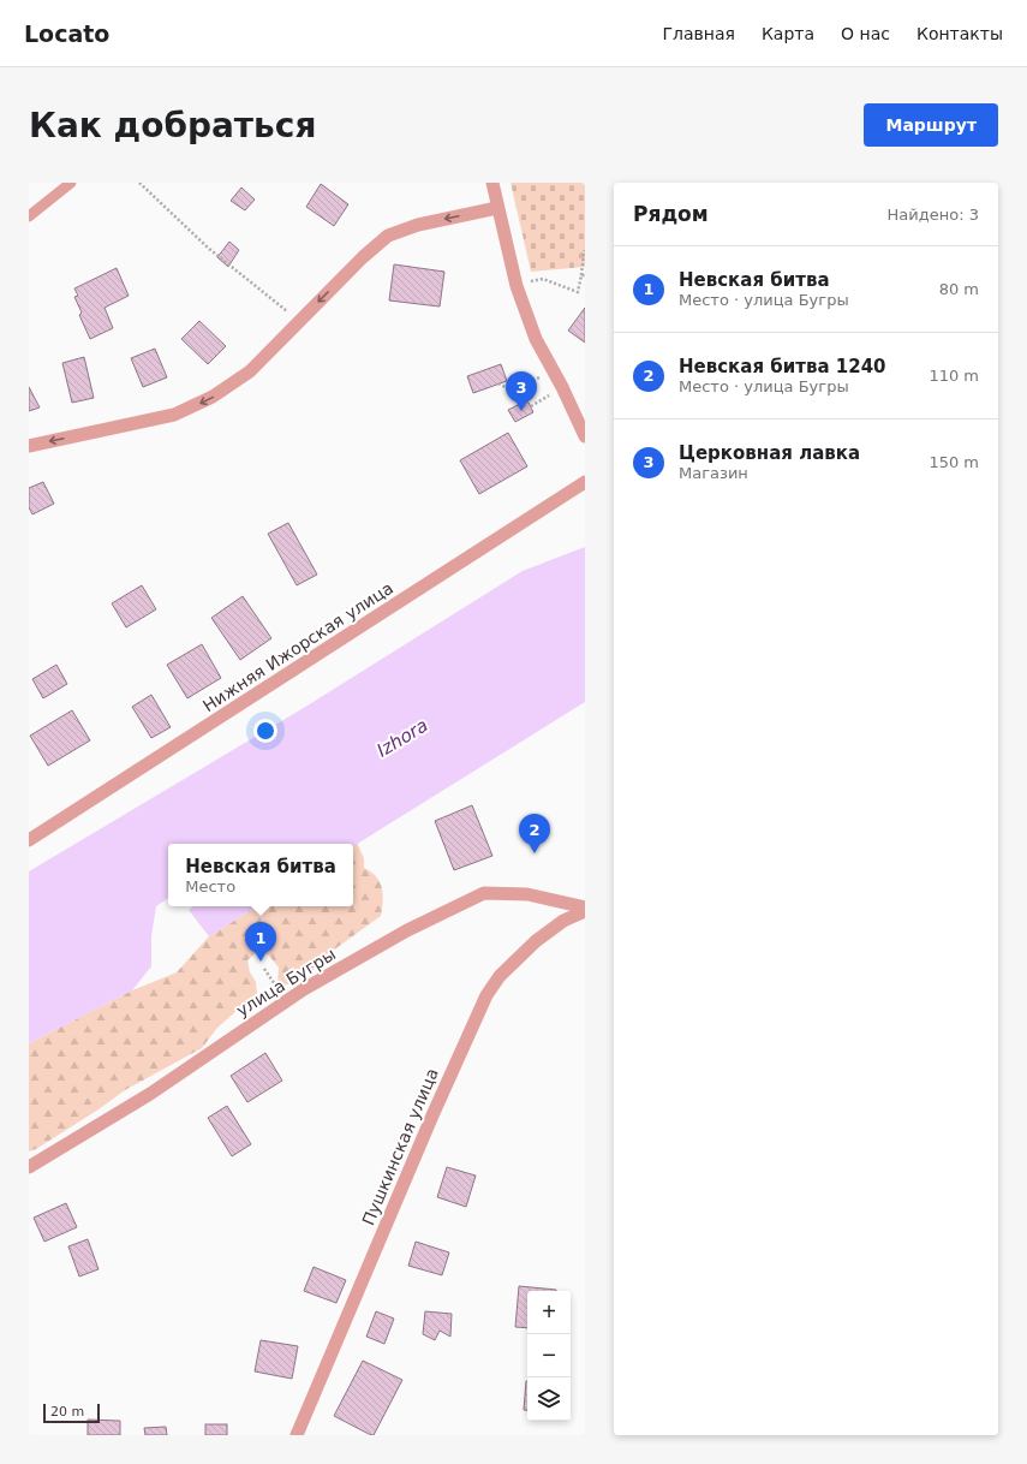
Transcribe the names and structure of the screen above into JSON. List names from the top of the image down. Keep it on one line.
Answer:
{"streets":{"street":["Нижняя Ижорская улица","улица Бугры","Пушкинская улица"]},"crossings":[["улица Бугры","Пушкинская улица"]],"water":["Izhora"],"scale_bar":"20 m","page":{"header":"Locato","nav":["Главная","Карта","О нас","Контакты"],"buttons":"Маршрут","title":"Как добраться","heading":["Рядом","Найдено: 3"],"list":[{"mark":"1","name":"Невская битва","note":"Место · улица Бугры","value":"80 m"},{"mark":"2","name":"Невская битва 1240","note":"Место · улица Бугры","value":"110 m"},{"mark":"3","name":"Церковная лавка","note":"Магазин","value":"150 m"}],"pins":["3","2","1"],"popup":["Невская битва","Место"],"map_buttons":["+","−"],"scale":"20 m"}}
